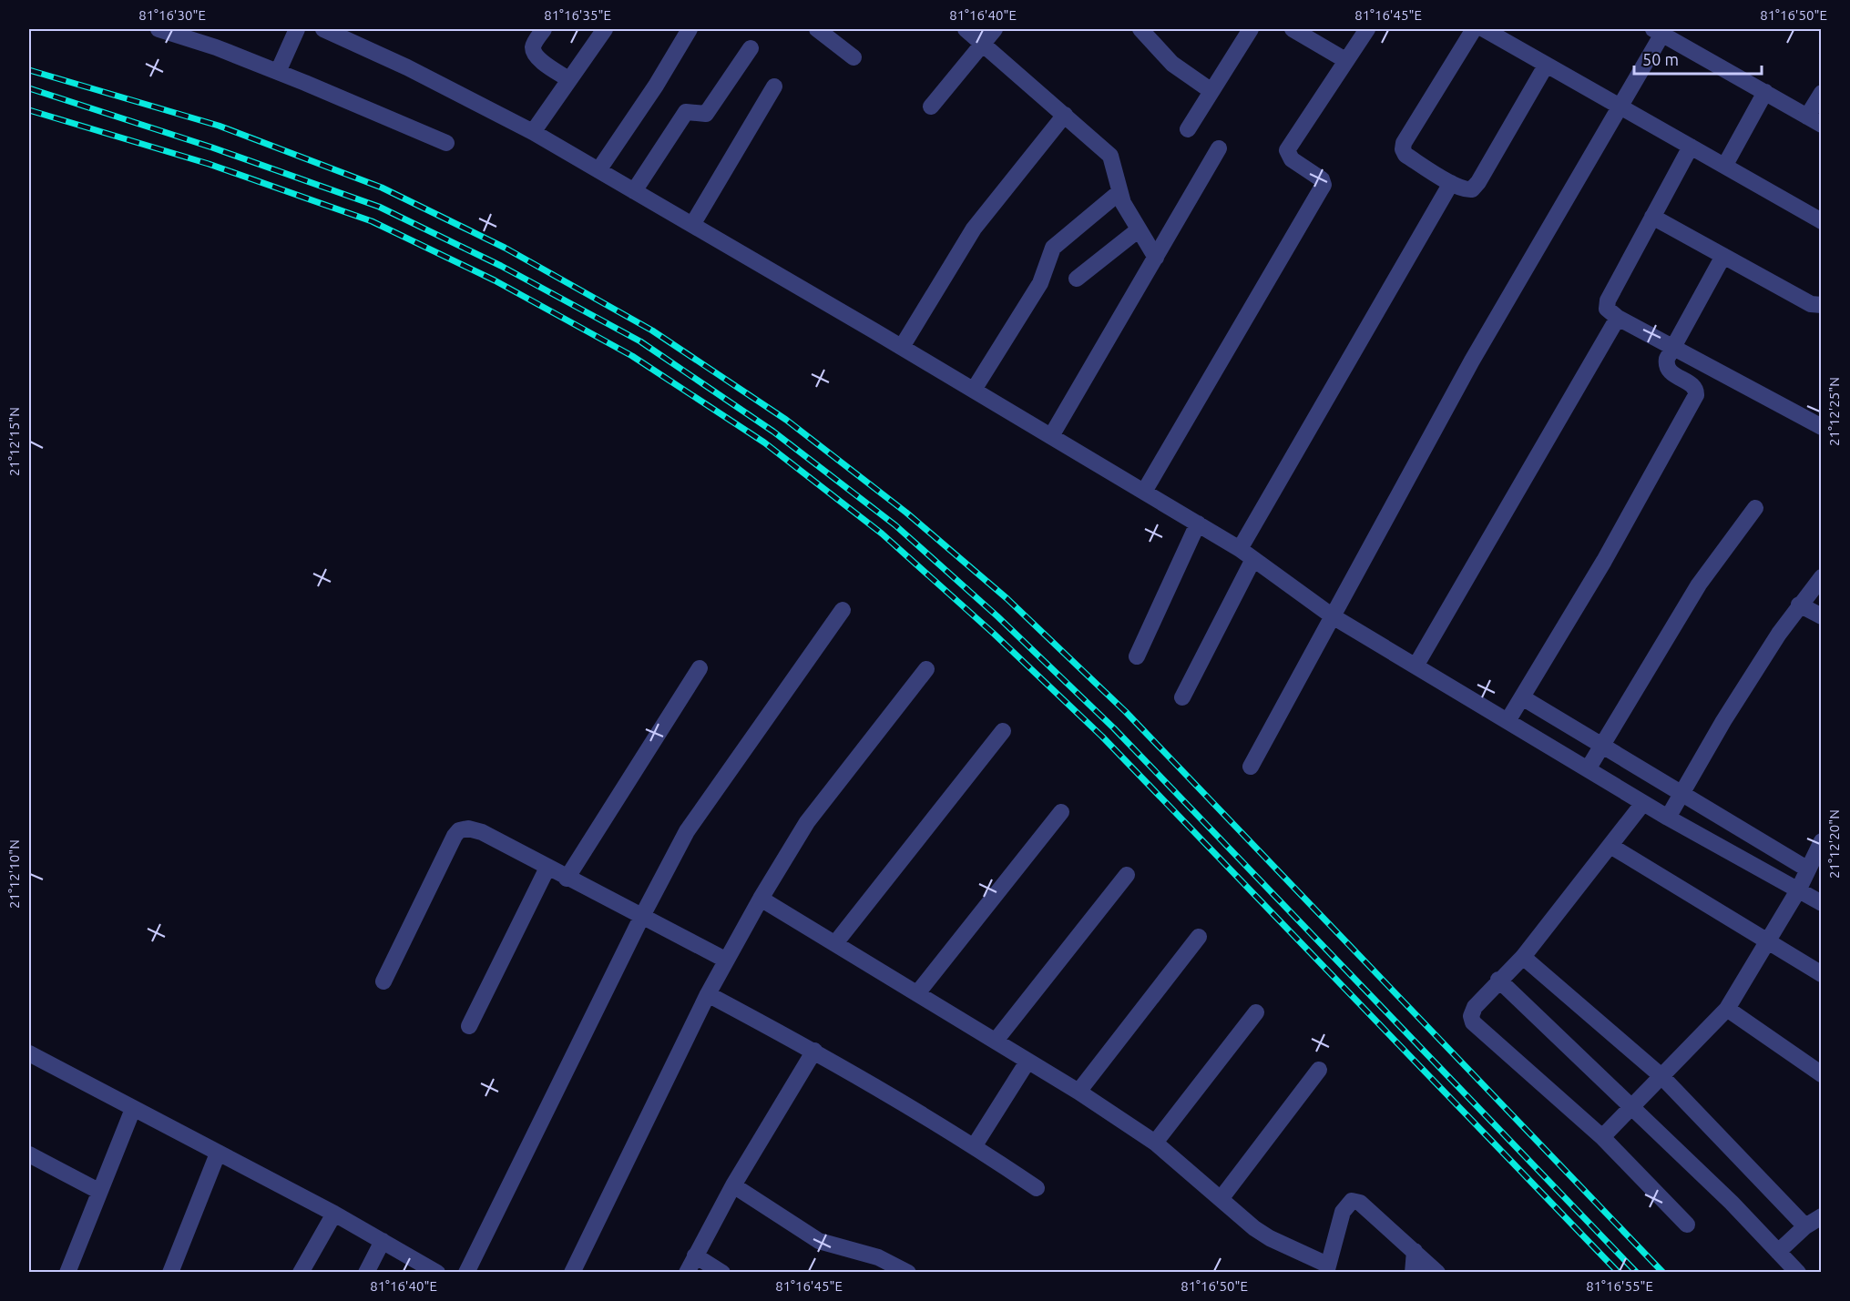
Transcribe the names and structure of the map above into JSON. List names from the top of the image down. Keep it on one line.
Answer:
{"scale_bar":"50 m","coordinates":["81°16'30\"E","81°16'35\"E","81°16'40\"E","81°16'45\"E","81°16'50\"E","21°12'25\"N","21°12'15\"N","21°12'20\"N","21°12'10\"N","81°16'55\"E"]}
